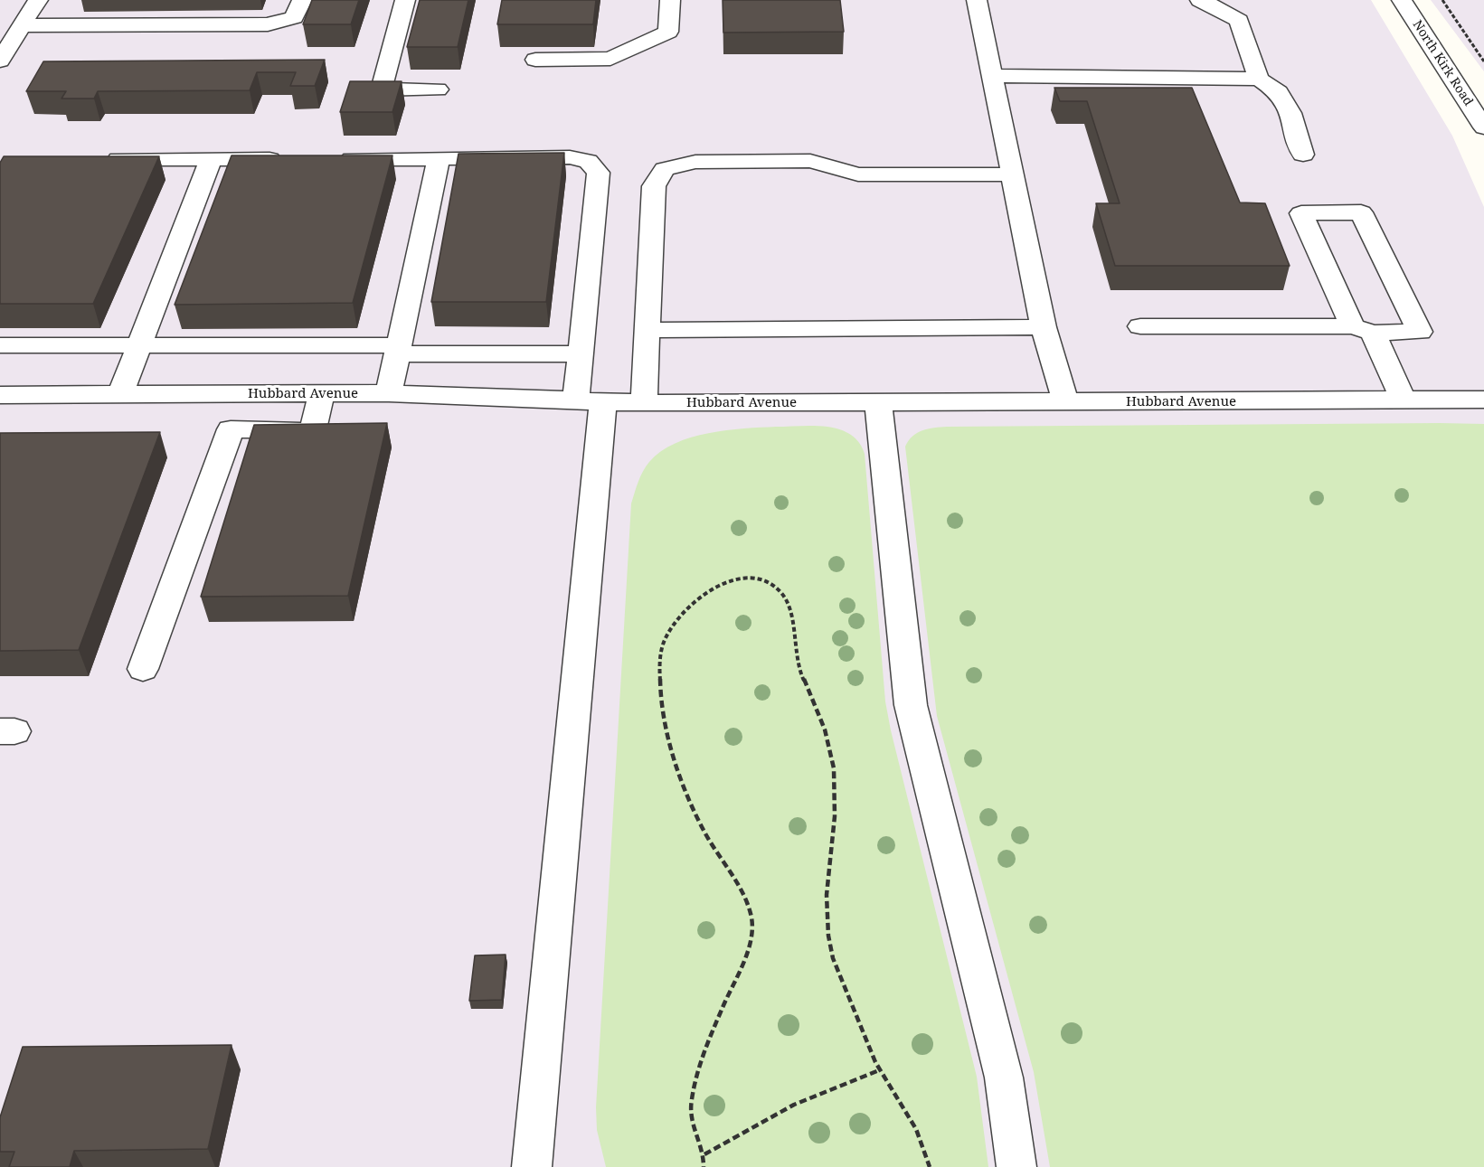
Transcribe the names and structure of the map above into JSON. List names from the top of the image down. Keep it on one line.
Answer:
{"streets":{"street":["North Kirk Road","Hubbard Avenue"]}}
